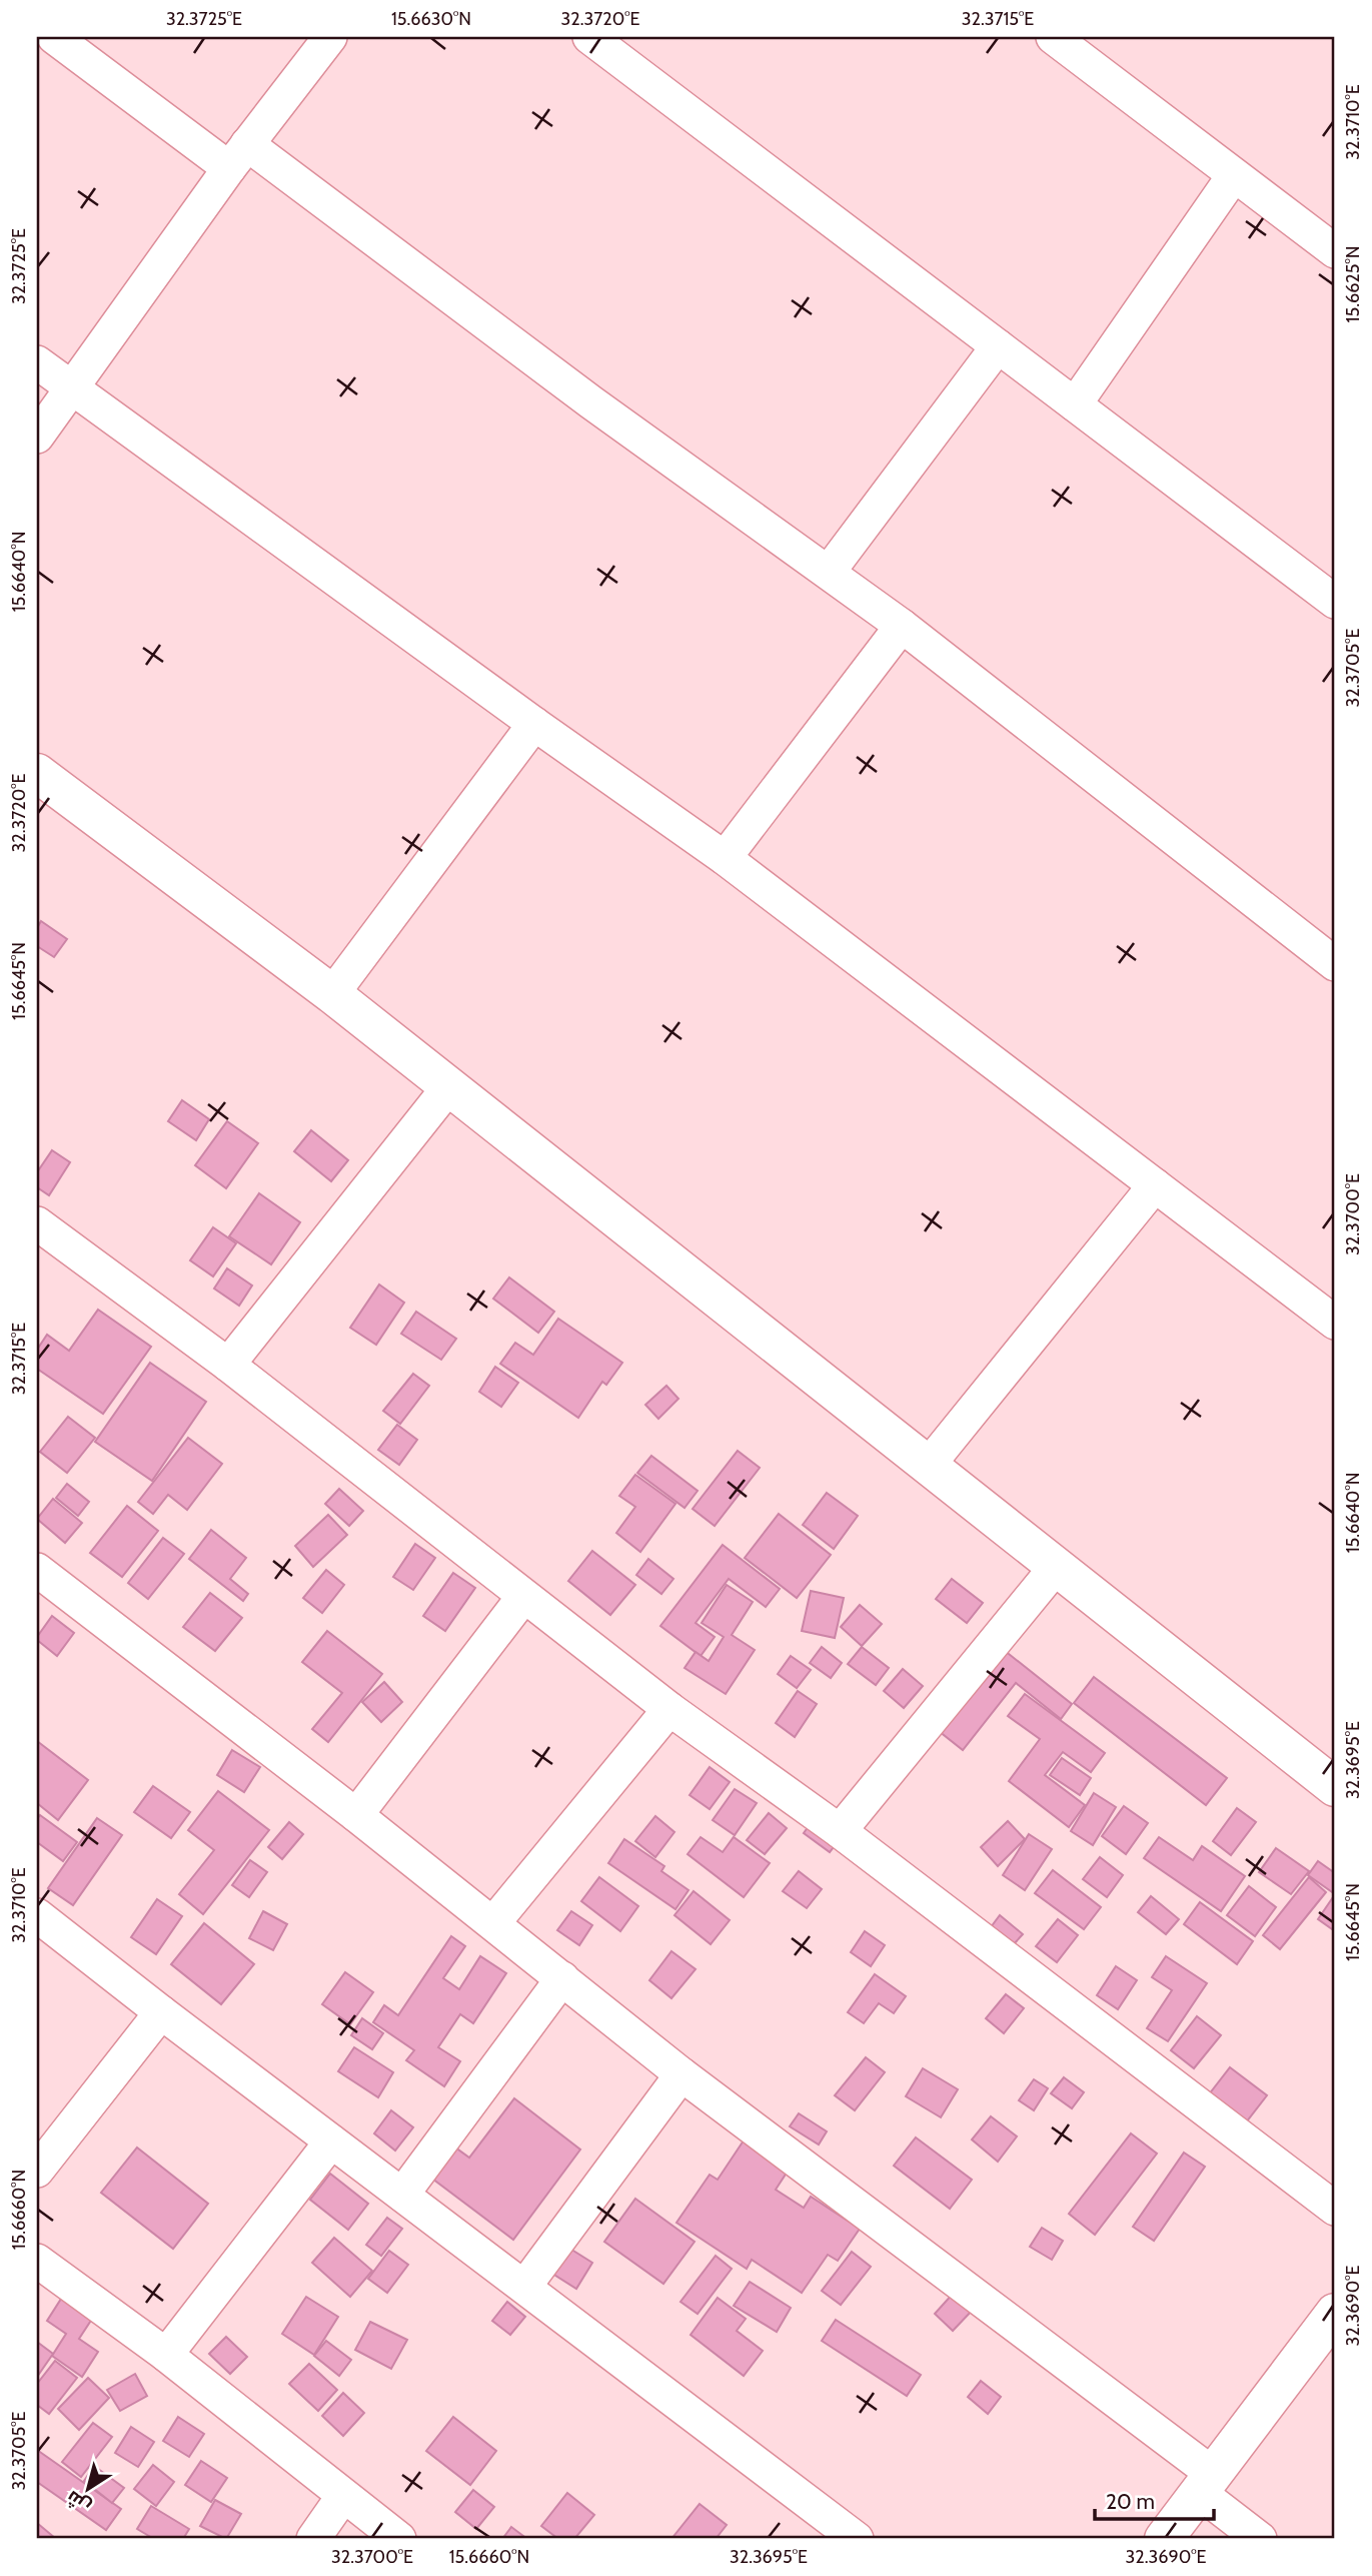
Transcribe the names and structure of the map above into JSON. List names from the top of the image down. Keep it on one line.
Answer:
{"scale_bar":"20 m","north":"bottom left","coordinates":["32.3725°E","15.6630°N","32.3720°E","32.3715°E","32.3710°E","15.6625°N","15.6640°N","32.3705°E","15.6645°N","32.3700°E","32.3695°E","15.6660°N","32.3690°E"]}
